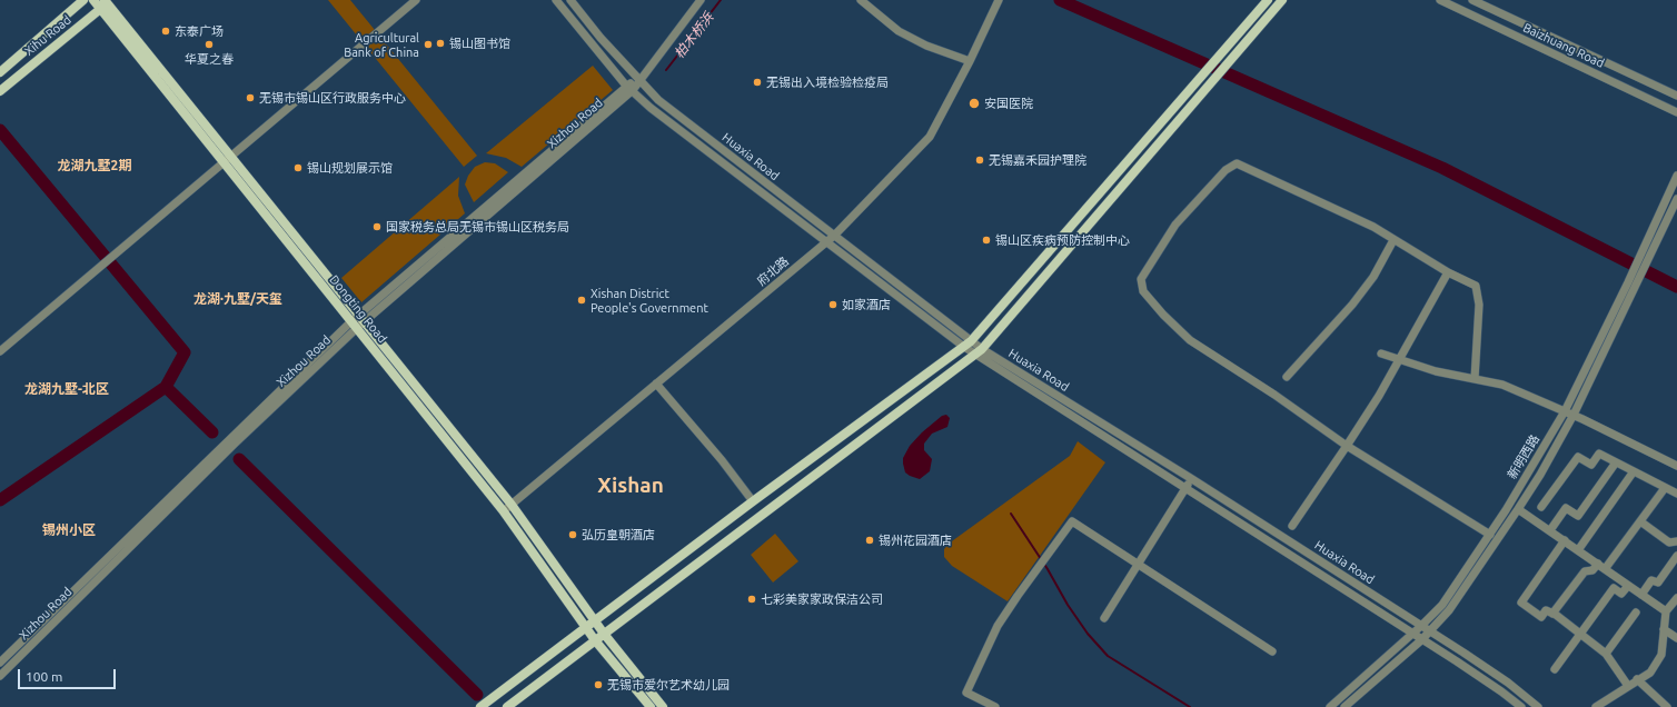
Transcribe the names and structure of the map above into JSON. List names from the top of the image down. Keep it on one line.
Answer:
{"streets":{"main road":["Xihu Road","Dongting Road"],"street":["Baizhuang Road","Xizhou Road","Huaxia Road","府北路","新明西路"]},"crossings":[["Xihu Road","Dongting Road"],["Xizhou Road","Huaxia Road"],["Xizhou Road","Dongting Road"],["Huaxia Road","府北路"],["Huaxia Road","新明西路"],["府北路","Dongting Road"]],"districts":["龙湖九墅2期","龙湖·九墅/天玺","龙湖九墅-北区","Xishan","锡州小区"],"water":["柏木桥浜"],"places":["东泰广场","锡山图书馆","华夏之春","Agricultural Bank of China","无锡出入境检验检疫局","无锡市锡山区行政服务中心","安国医院","无锡嘉禾园护理院","锡山规划展示馆","国家税务总局无锡市锡山区税务局","锡山区疾病预防控制中心","Xishan District People's Government","如家酒店","弘历皇朝酒店","锡州花园酒店","七彩美家家政保洁公司","无锡市爱尔艺术幼儿园"],"scale_bar":"100 m"}
